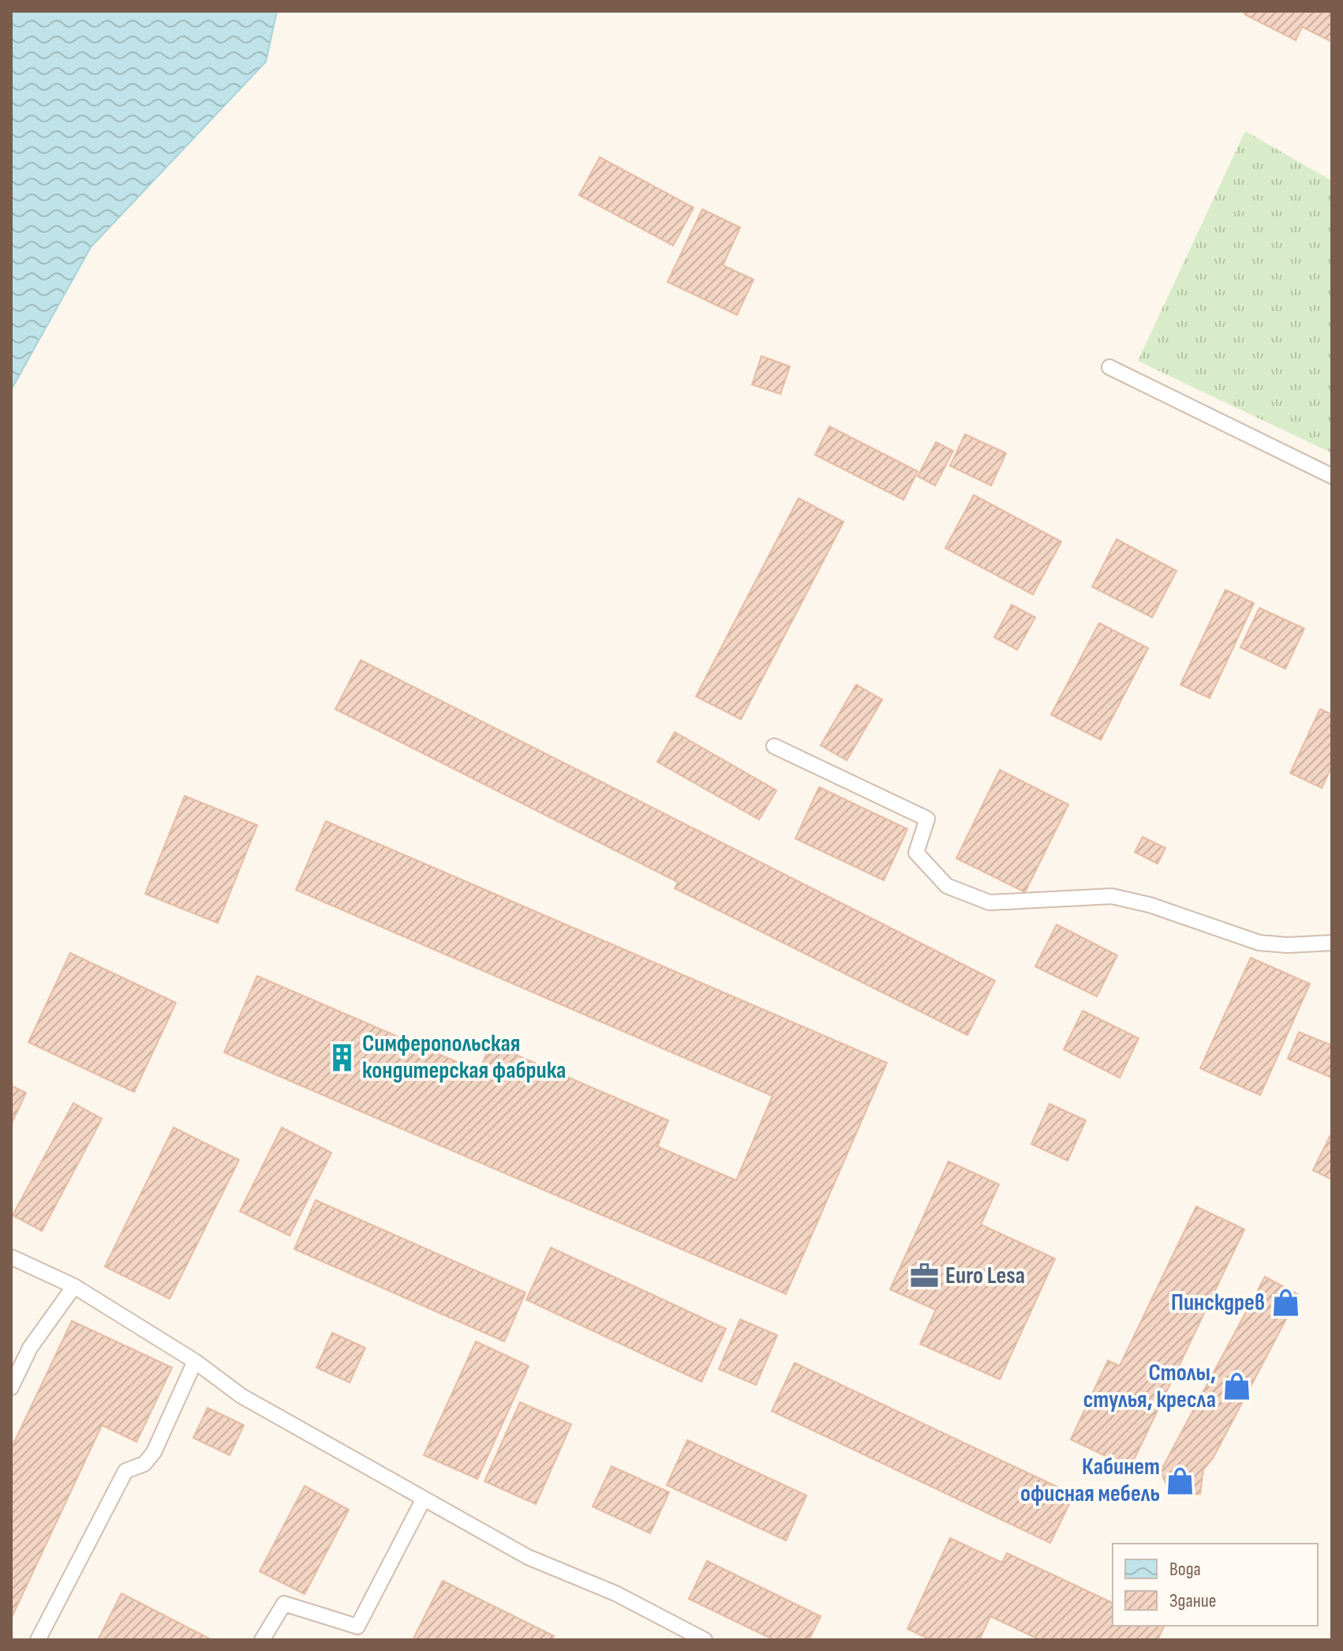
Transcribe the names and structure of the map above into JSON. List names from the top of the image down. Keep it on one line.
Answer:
{"places":{"building":["Симферопольская кондитерская фабрика"],"office":["Euro Lesa"],"shop":["Пинскдрев","Столы, стулья, кресла","Кабинет офисная мебель"]},"legend":["Вода","Здание"]}
